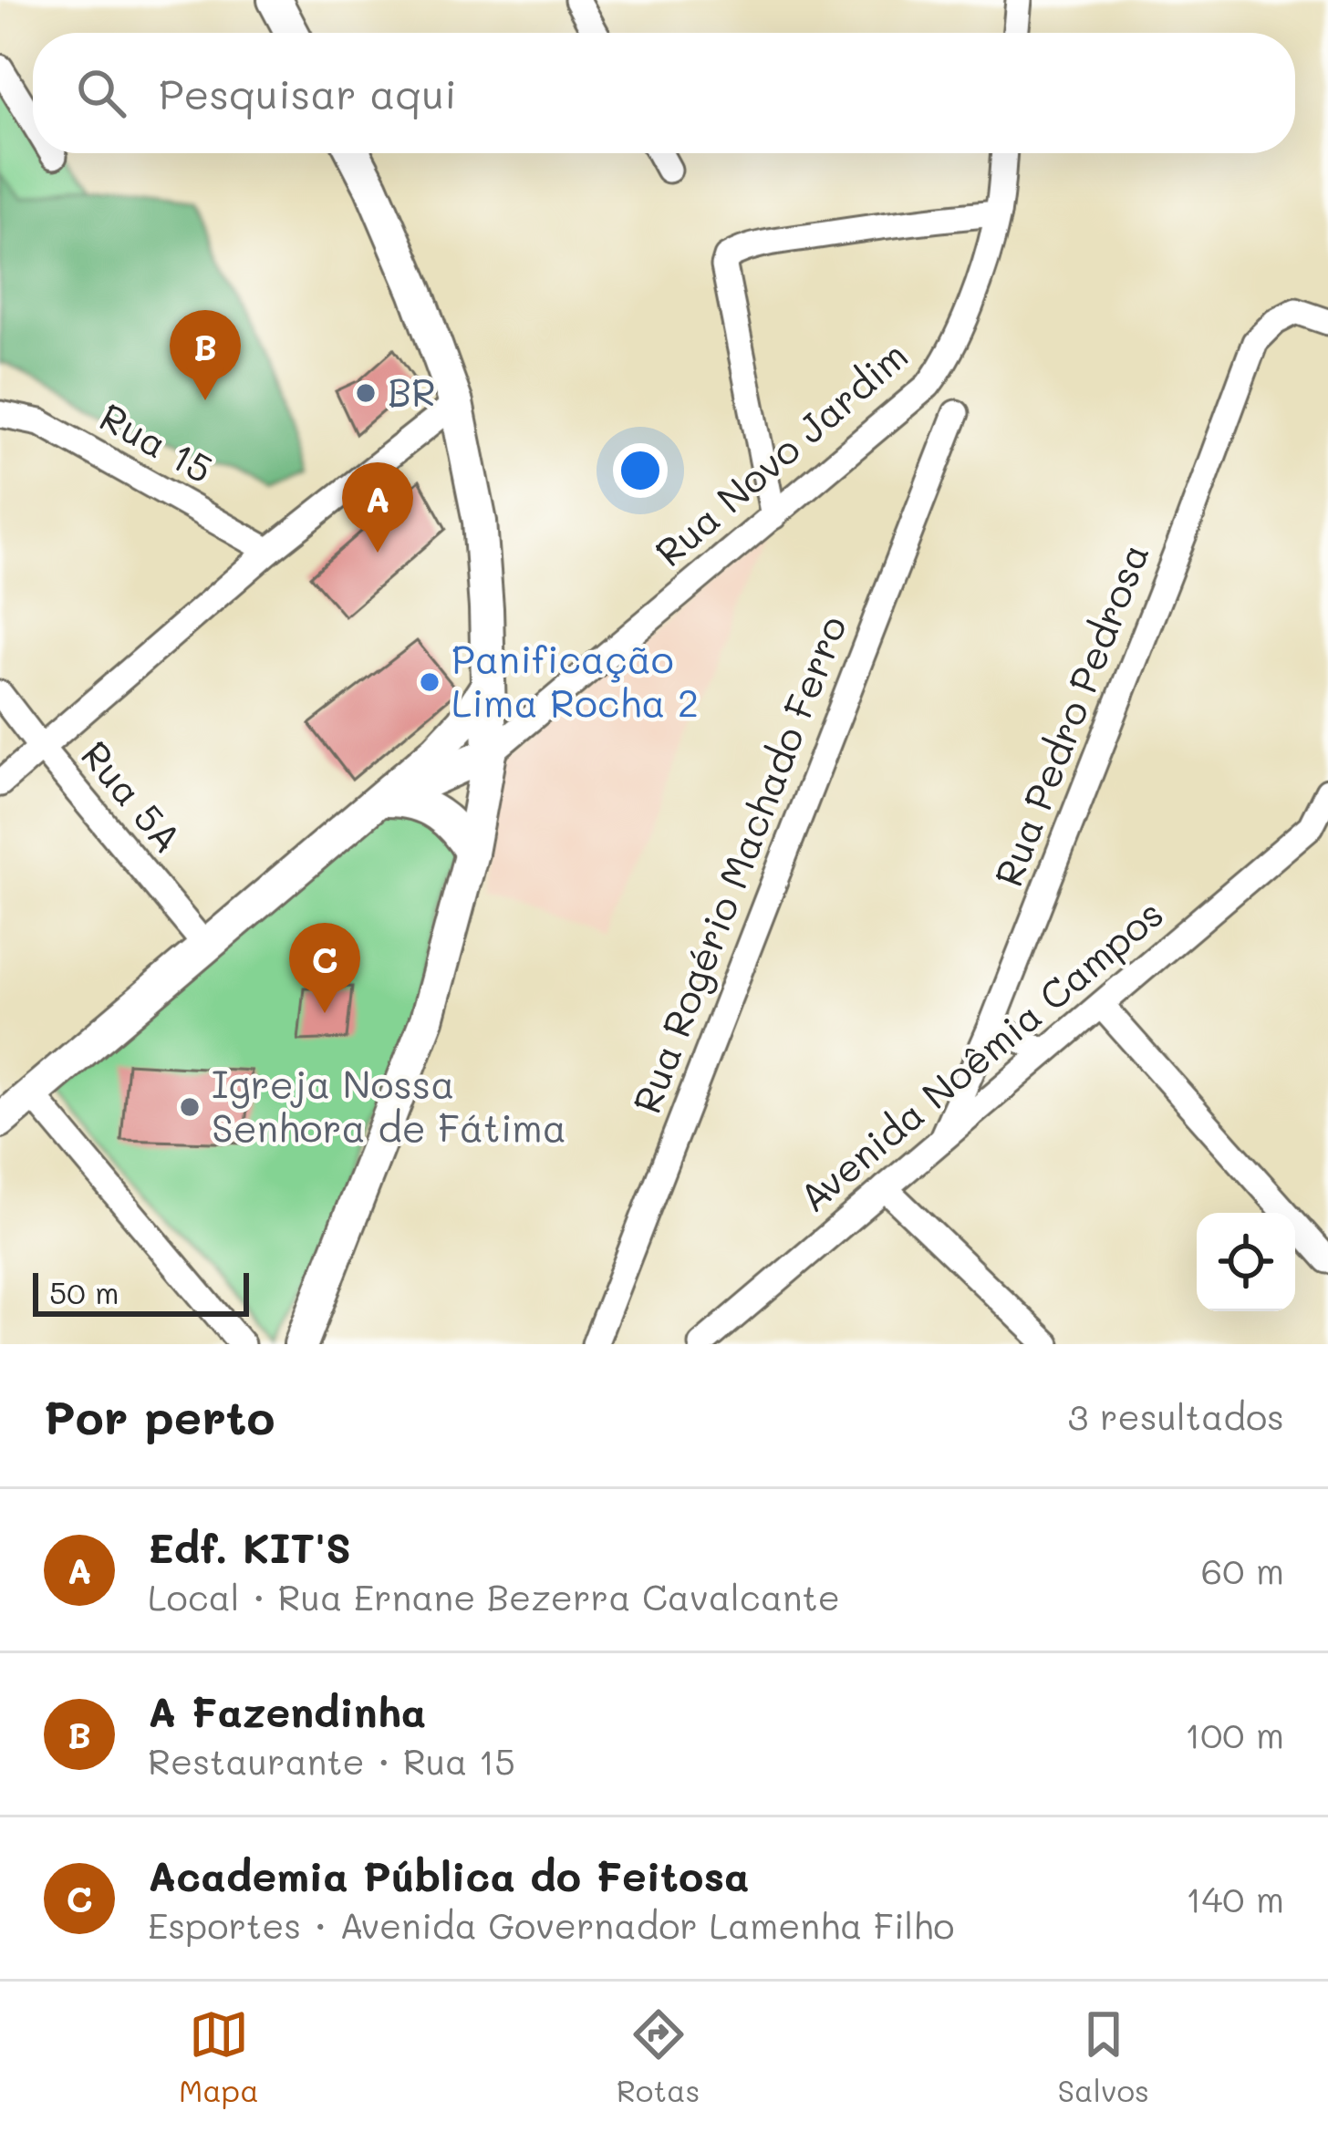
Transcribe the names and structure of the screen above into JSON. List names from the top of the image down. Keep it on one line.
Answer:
{"streets":{"street":["Rua 15","Rua Novo Jardim","Rua Pedro Pedrosa","Rua 5A","Rua Rogério Machado Ferro","Avenida Noêmia Campos"]},"crossings":[["Rua Pedro Pedrosa","Avenida Noêmia Campos"]],"places":["BR","Panificação Lima Rocha 2","Igreja Nossa Senhora de Fátima"],"scale_bar":"50 m","page":{"search":"Pesquisar aqui","pins":["B","A","C"],"scale":"50 m","heading":["Por perto","3 resultados"],"list":[{"mark":"A","name":"Edf. KIT'S","note":"Local · Rua Ernane Bezerra Cavalcante","value":"60 m"},{"mark":"B","name":"A Fazendinha","note":"Restaurante · Rua 15","value":"100 m"},{"mark":"C","name":"Academia Pública do Feitosa","note":"Esportes · Avenida Governador Lamenha Filho","value":"140 m"}],"nav":["Mapa","Rotas","Salvos"]}}
